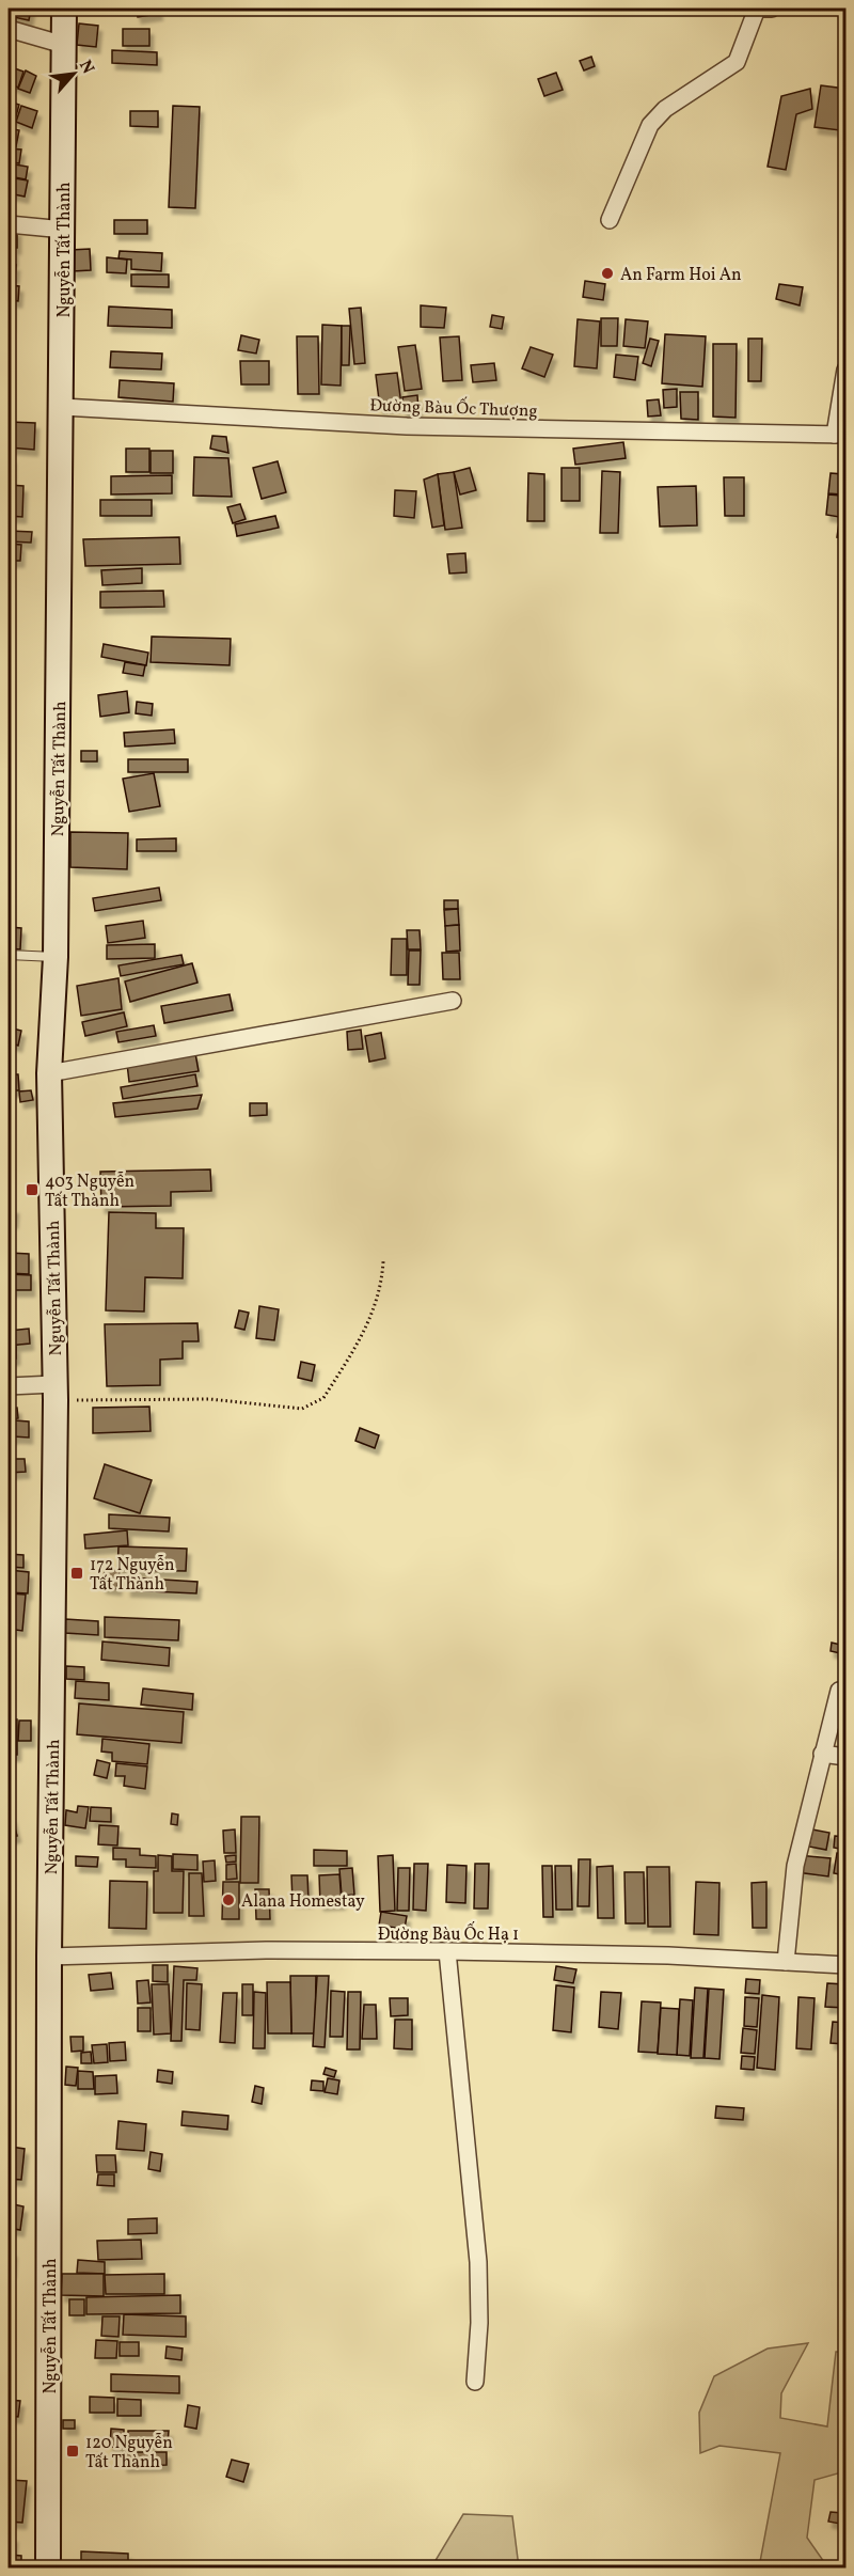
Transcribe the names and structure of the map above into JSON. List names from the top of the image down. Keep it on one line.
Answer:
{"streets":{"main road":["Nguyễn Tất Thành"],"street":["Đường Bàu Ốc Thượng","Đường Bàu Ốc Hạ 1"]},"crossings":[["Nguyễn Tất Thành","Đường Bàu Ốc Thượng"],["Nguyễn Tất Thành","Đường Bàu Ốc Hạ 1"]],"places":{"other":["An Farm Hoi An","Alana Homestay"],"transit":["403 Nguyễn Tất Thành","172 Nguyễn Tất Thành","120 Nguyễn Tất Thành"]},"north":"top right"}
